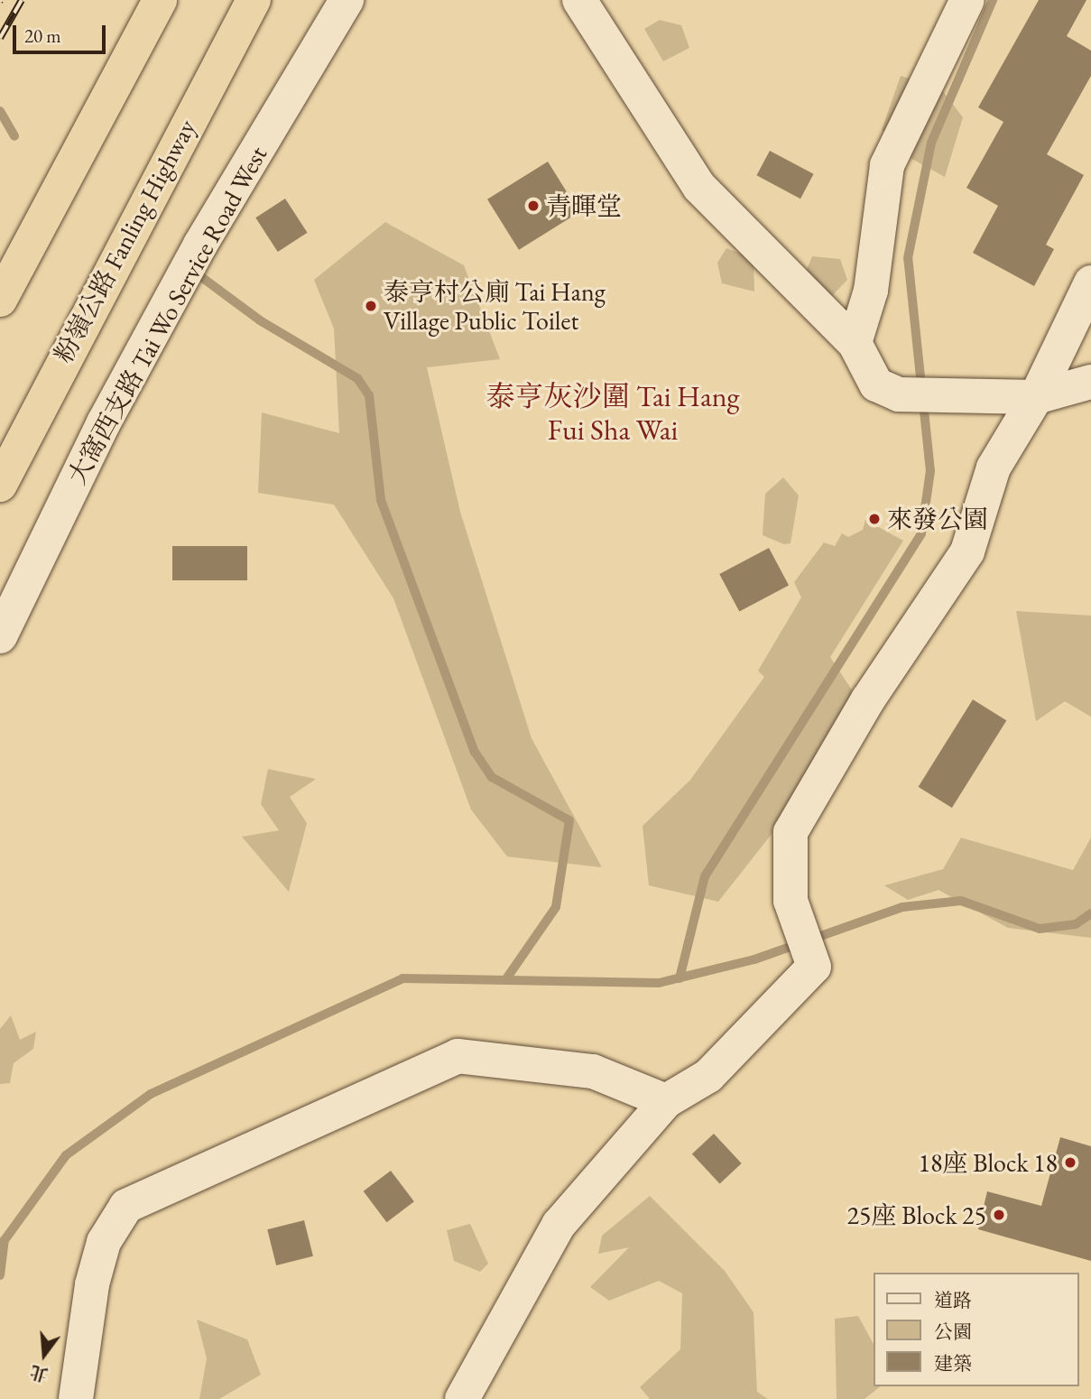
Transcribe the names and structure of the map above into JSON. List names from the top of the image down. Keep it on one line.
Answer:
{"streets":{"highway":["粉嶺公路 Fanling Highway"],"street":["大窩西支路 Tai Wo Service Road West"]},"districts":["泰亨灰沙圍 Tai Hang Fui Sha Wai"],"places":["青暉堂","泰亨村公廁 Tai Hang Village Public Toilet","來發公園","18座 Block 18","25座 Block 25"],"legend":["道路","公園","建築"],"scale_bar":"20 m","north":"bottom"}
